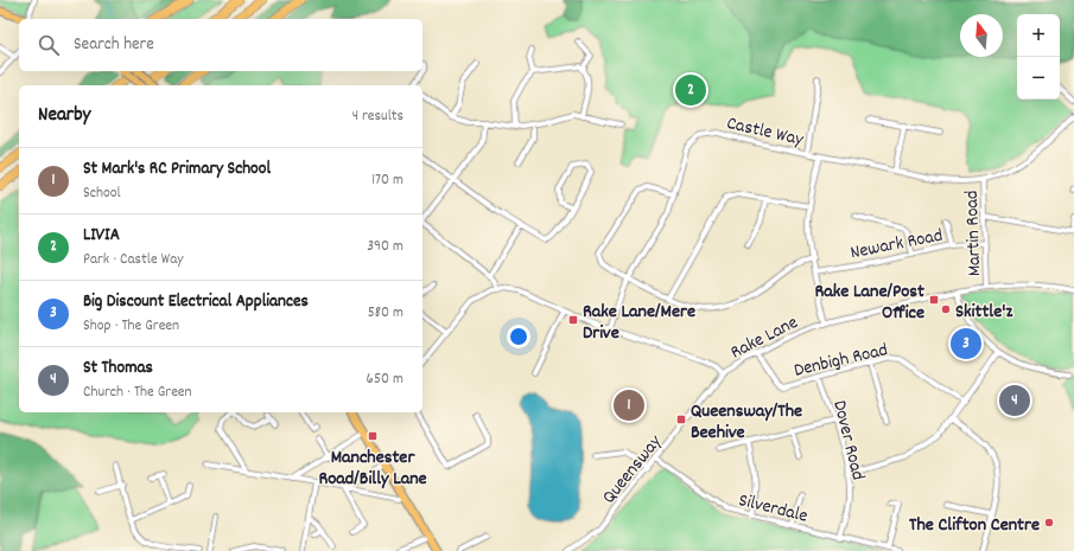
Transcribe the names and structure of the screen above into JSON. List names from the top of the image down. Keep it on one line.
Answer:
{"streets":{"street":["Castle Way","Martin Road","Newark Road","Rake Lane","Denbigh Road","Dover Road","Queensway","Silverdale"]},"crossings":[["Castle Way","Martin Road"],["Castle Way","Rake Lane"],["Martin Road","Newark Road"],["Martin Road","Rake Lane"],["Rake Lane","Denbigh Road"],["Rake Lane","Queensway"],["Denbigh Road","Dover Road"],["Dover Road","Silverdale"],["Queensway","Silverdale"]],"places":{"transit":["Rake Lane/Post Office","Rake Lane/Mere Drive","Queensway/The Beehive","Manchester Road/Billy Lane"],"other":["Skittle'z","The Clifton Centre"]},"north":"top","page":{"map_buttons":["+","−"],"search":"Search here","pins":["2","3","4","1"],"heading":["Nearby","4 results"],"list":[{"mark":"1","name":"St Mark's RC Primary School","note":"School","value":"170 m"},{"mark":"2","name":"LIVIA","note":"Park · Castle Way","value":"390 m"},{"mark":"3","name":"Big Discount Electrical Appliances","note":"Shop · The Green","value":"580 m"},{"mark":"4","name":"St Thomas","note":"Church · The Green","value":"650 m"}]}}
